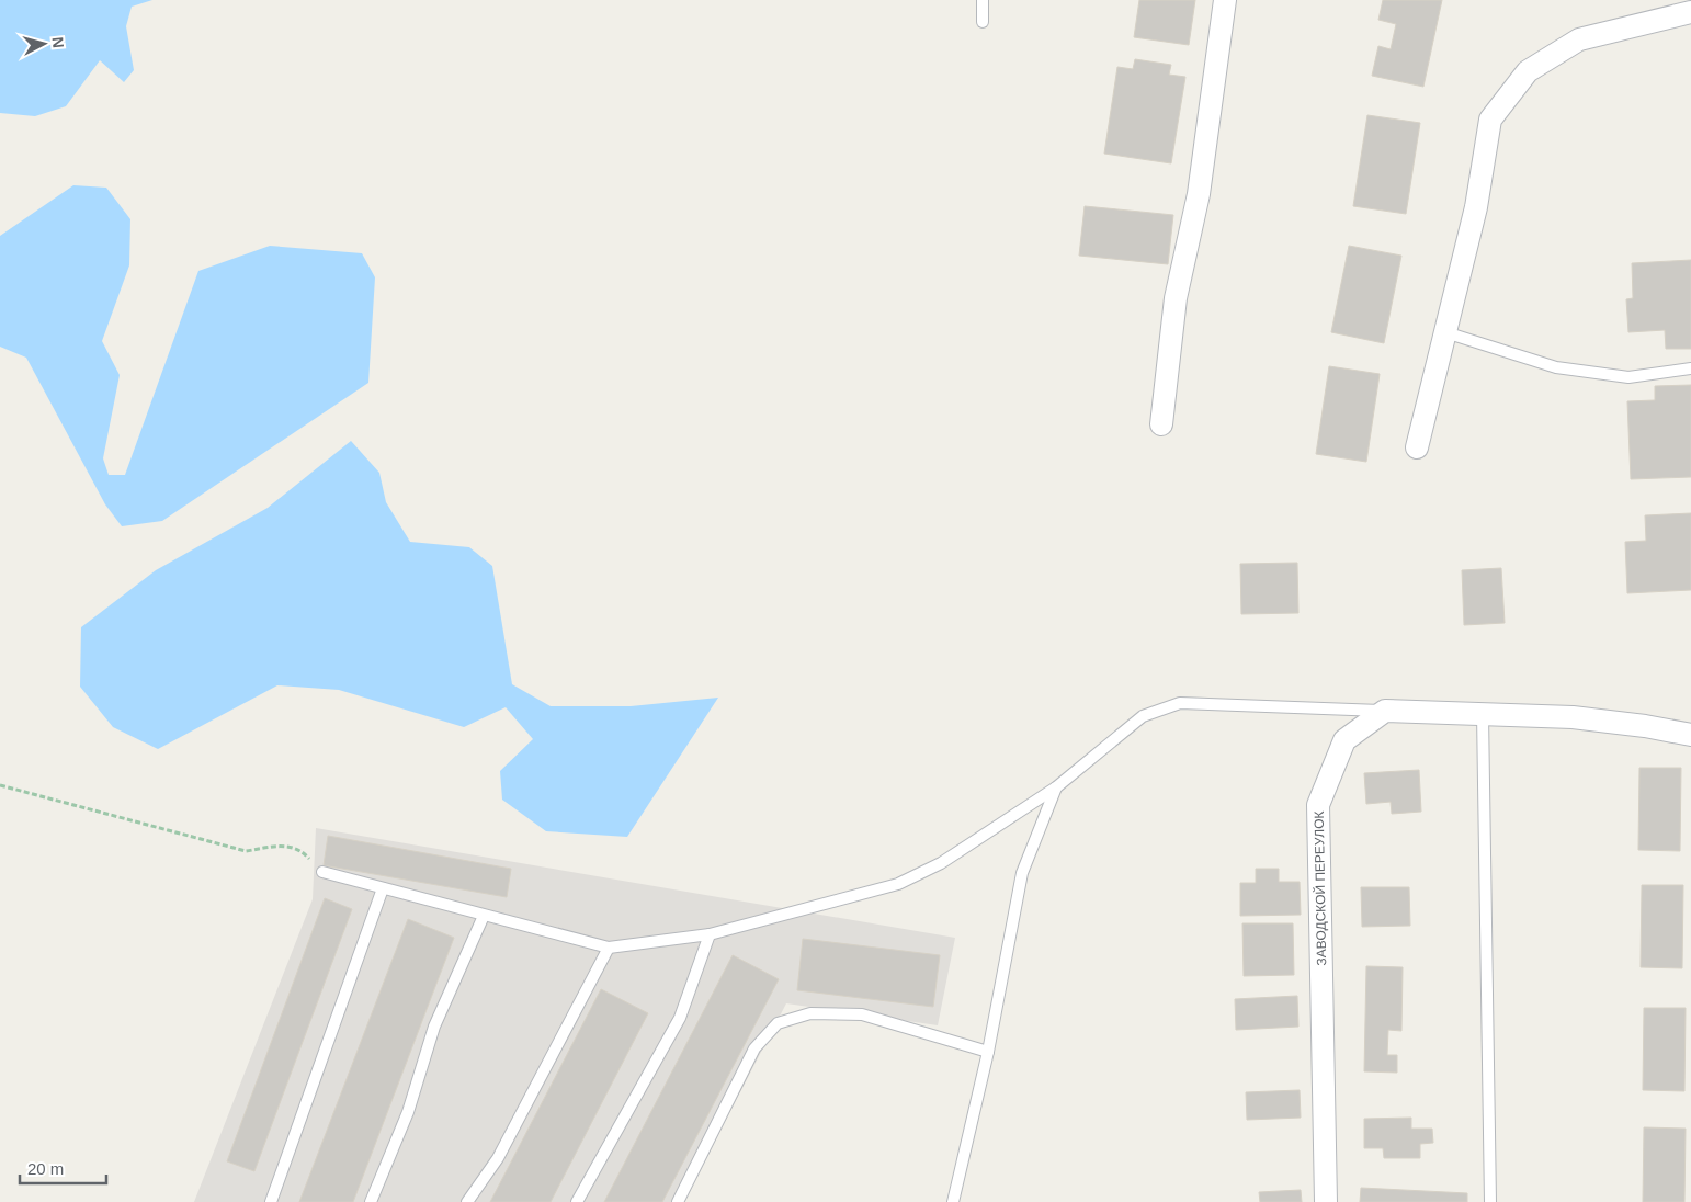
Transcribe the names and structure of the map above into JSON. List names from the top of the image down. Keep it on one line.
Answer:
{"streets":{"street":["ЗАВОДСКОЙ ПЕРЕУЛОК"]},"scale_bar":"20 m","north":"right"}
